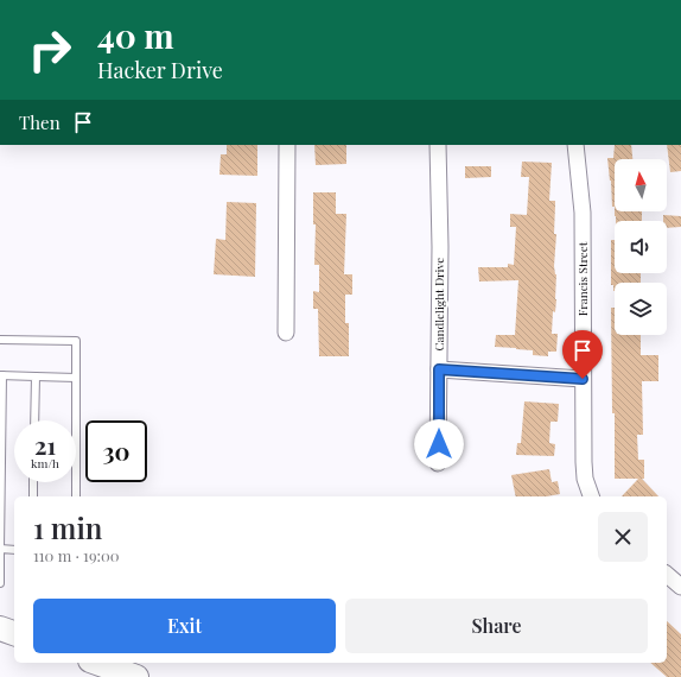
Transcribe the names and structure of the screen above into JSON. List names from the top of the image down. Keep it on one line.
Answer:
{"streets":{"street":["Francis Street","Candlelight Drive"]},"north":"top","page":{"turn":["40 m","Hacker Drive"],"then":"Then","speed":"21 km/h","limit":"30","heading":["1 min","110 m · 19:00"],"buttons":["Exit","Share"]}}
